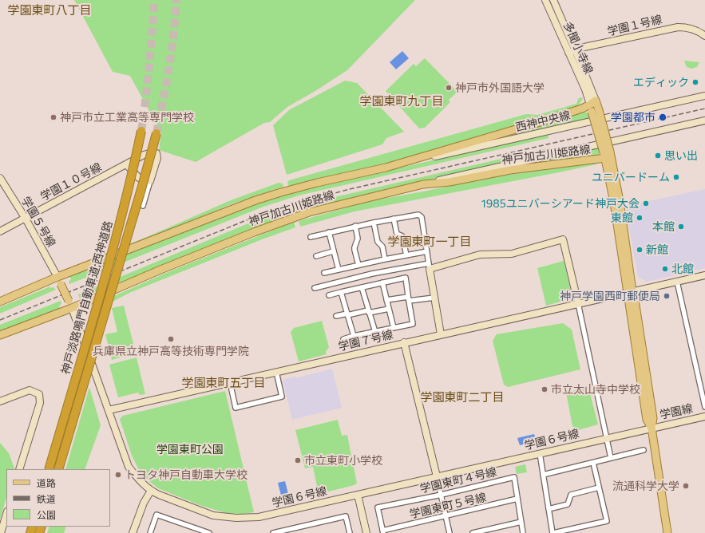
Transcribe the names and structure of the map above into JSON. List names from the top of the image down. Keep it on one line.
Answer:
{"streets":{"highway":["神戸淡路鳴門自動車道;西神道路"],"main road":["神戸加古川姫路線"],"street":["学園１号線","多聞小寺線","西神中央線","学園１０号線","学園５号線","学園７号線","学園線","学園６号線","学園東町４号線","学園東町５号線"]},"crossings":[["学園１号線","多聞小寺線"],["多聞小寺線","神戸加古川姫路線"],["西神中央線","神戸加古川姫路線"],["神戸加古川姫路線","学園５号線"],["神戸加古川姫路線","学園７号線"],["神戸加古川姫路線","学園線"],["神戸加古川姫路線","学園６号線"],["学園１０号線","学園５号線"],["学園７号線","学園６号線"],["学園線","学園６号線"],["学園東町４号線","学園東町５号線"]],"districts":["学園東町八丁目","学園東町九丁目","学園東町一丁目","学園東町五丁目","学園東町二丁目"],"parks":["学園東町公園"],"places":["エディック","神戸市外国語大学","神戸市立工業高等専門学校","学園都市","思い出","ユニバードーム","1985ユニバーシアード神戸大会","東館","本館","新館","北館","神戸学園西町郵便局","兵庫県立神戸高等技術専門学院","市立太山寺中学校","市立東町小学校","トヨタ神戸自動車大学校","流通科学大学"],"legend":["道路","鉄道","公園"]}
